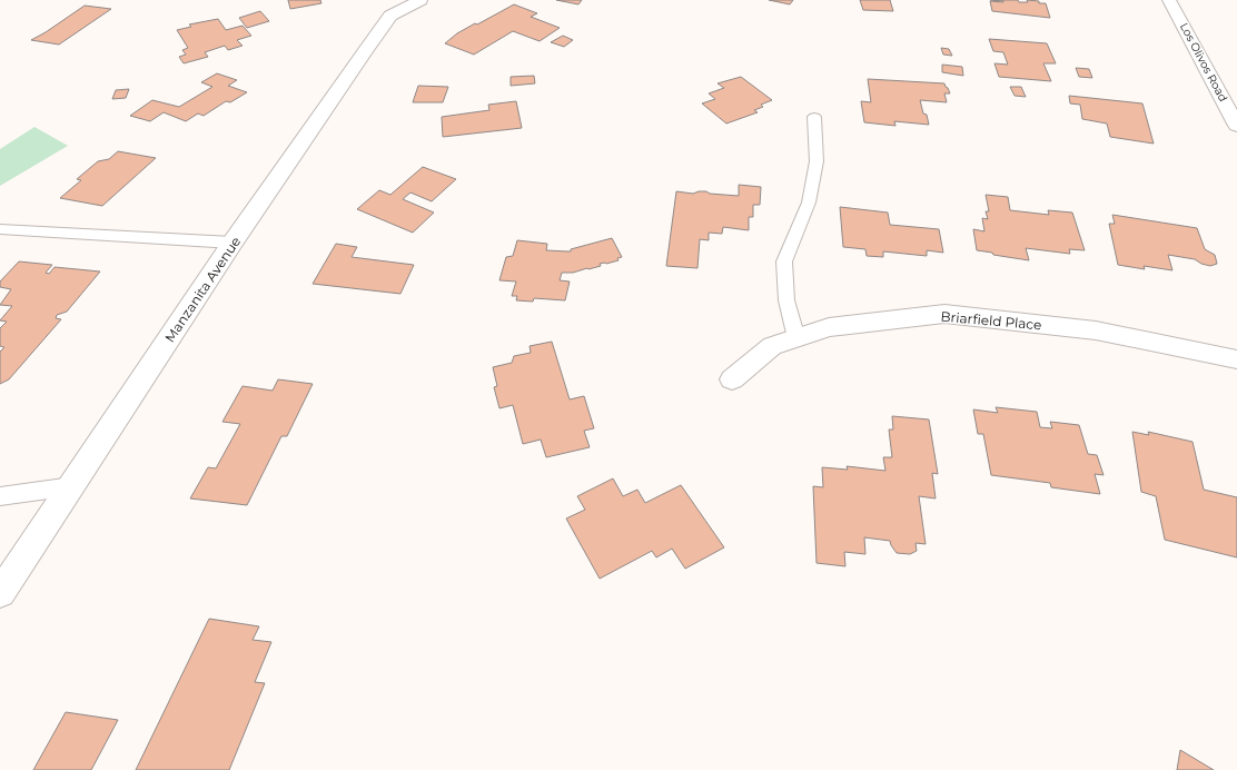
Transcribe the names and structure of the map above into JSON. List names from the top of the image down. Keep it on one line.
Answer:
{"streets":{"street":["Los Olivos Road","Manzanita Avenue","Briarfield Place"]}}
